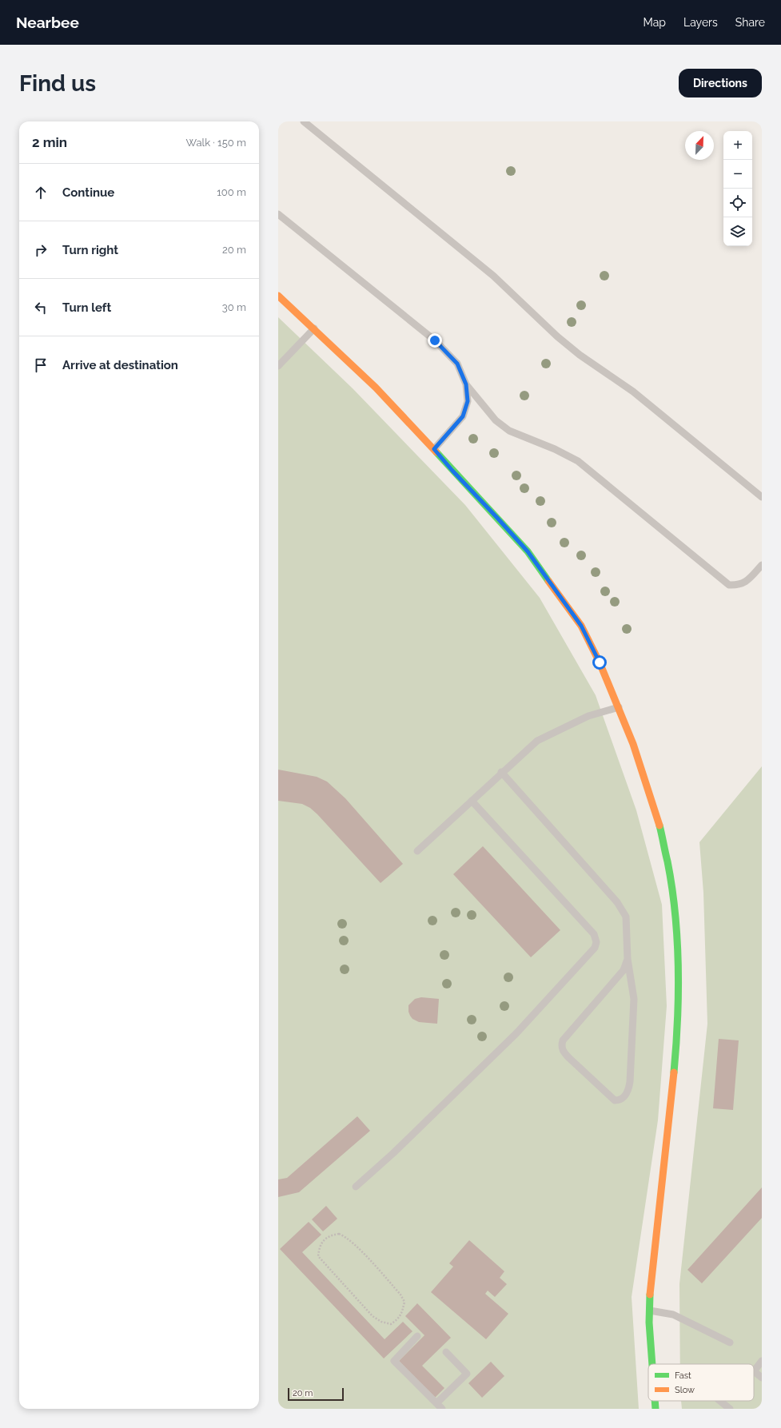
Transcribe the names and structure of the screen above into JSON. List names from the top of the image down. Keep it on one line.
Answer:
{"legend":["Fast","Slow"],"scale_bar":"20 m","north":"top right","page":{"header":"Nearbee","nav":["Map","Layers","Share"],"buttons":"Directions","title":"Find us","heading":["2 min","Walk · 150 m"],"map_buttons":["+","−"],"list":[["Continue","100 m"],["Turn right","20 m"],["Turn left","30 m"],"Arrive at destination"],"scale":"20 m"}}
